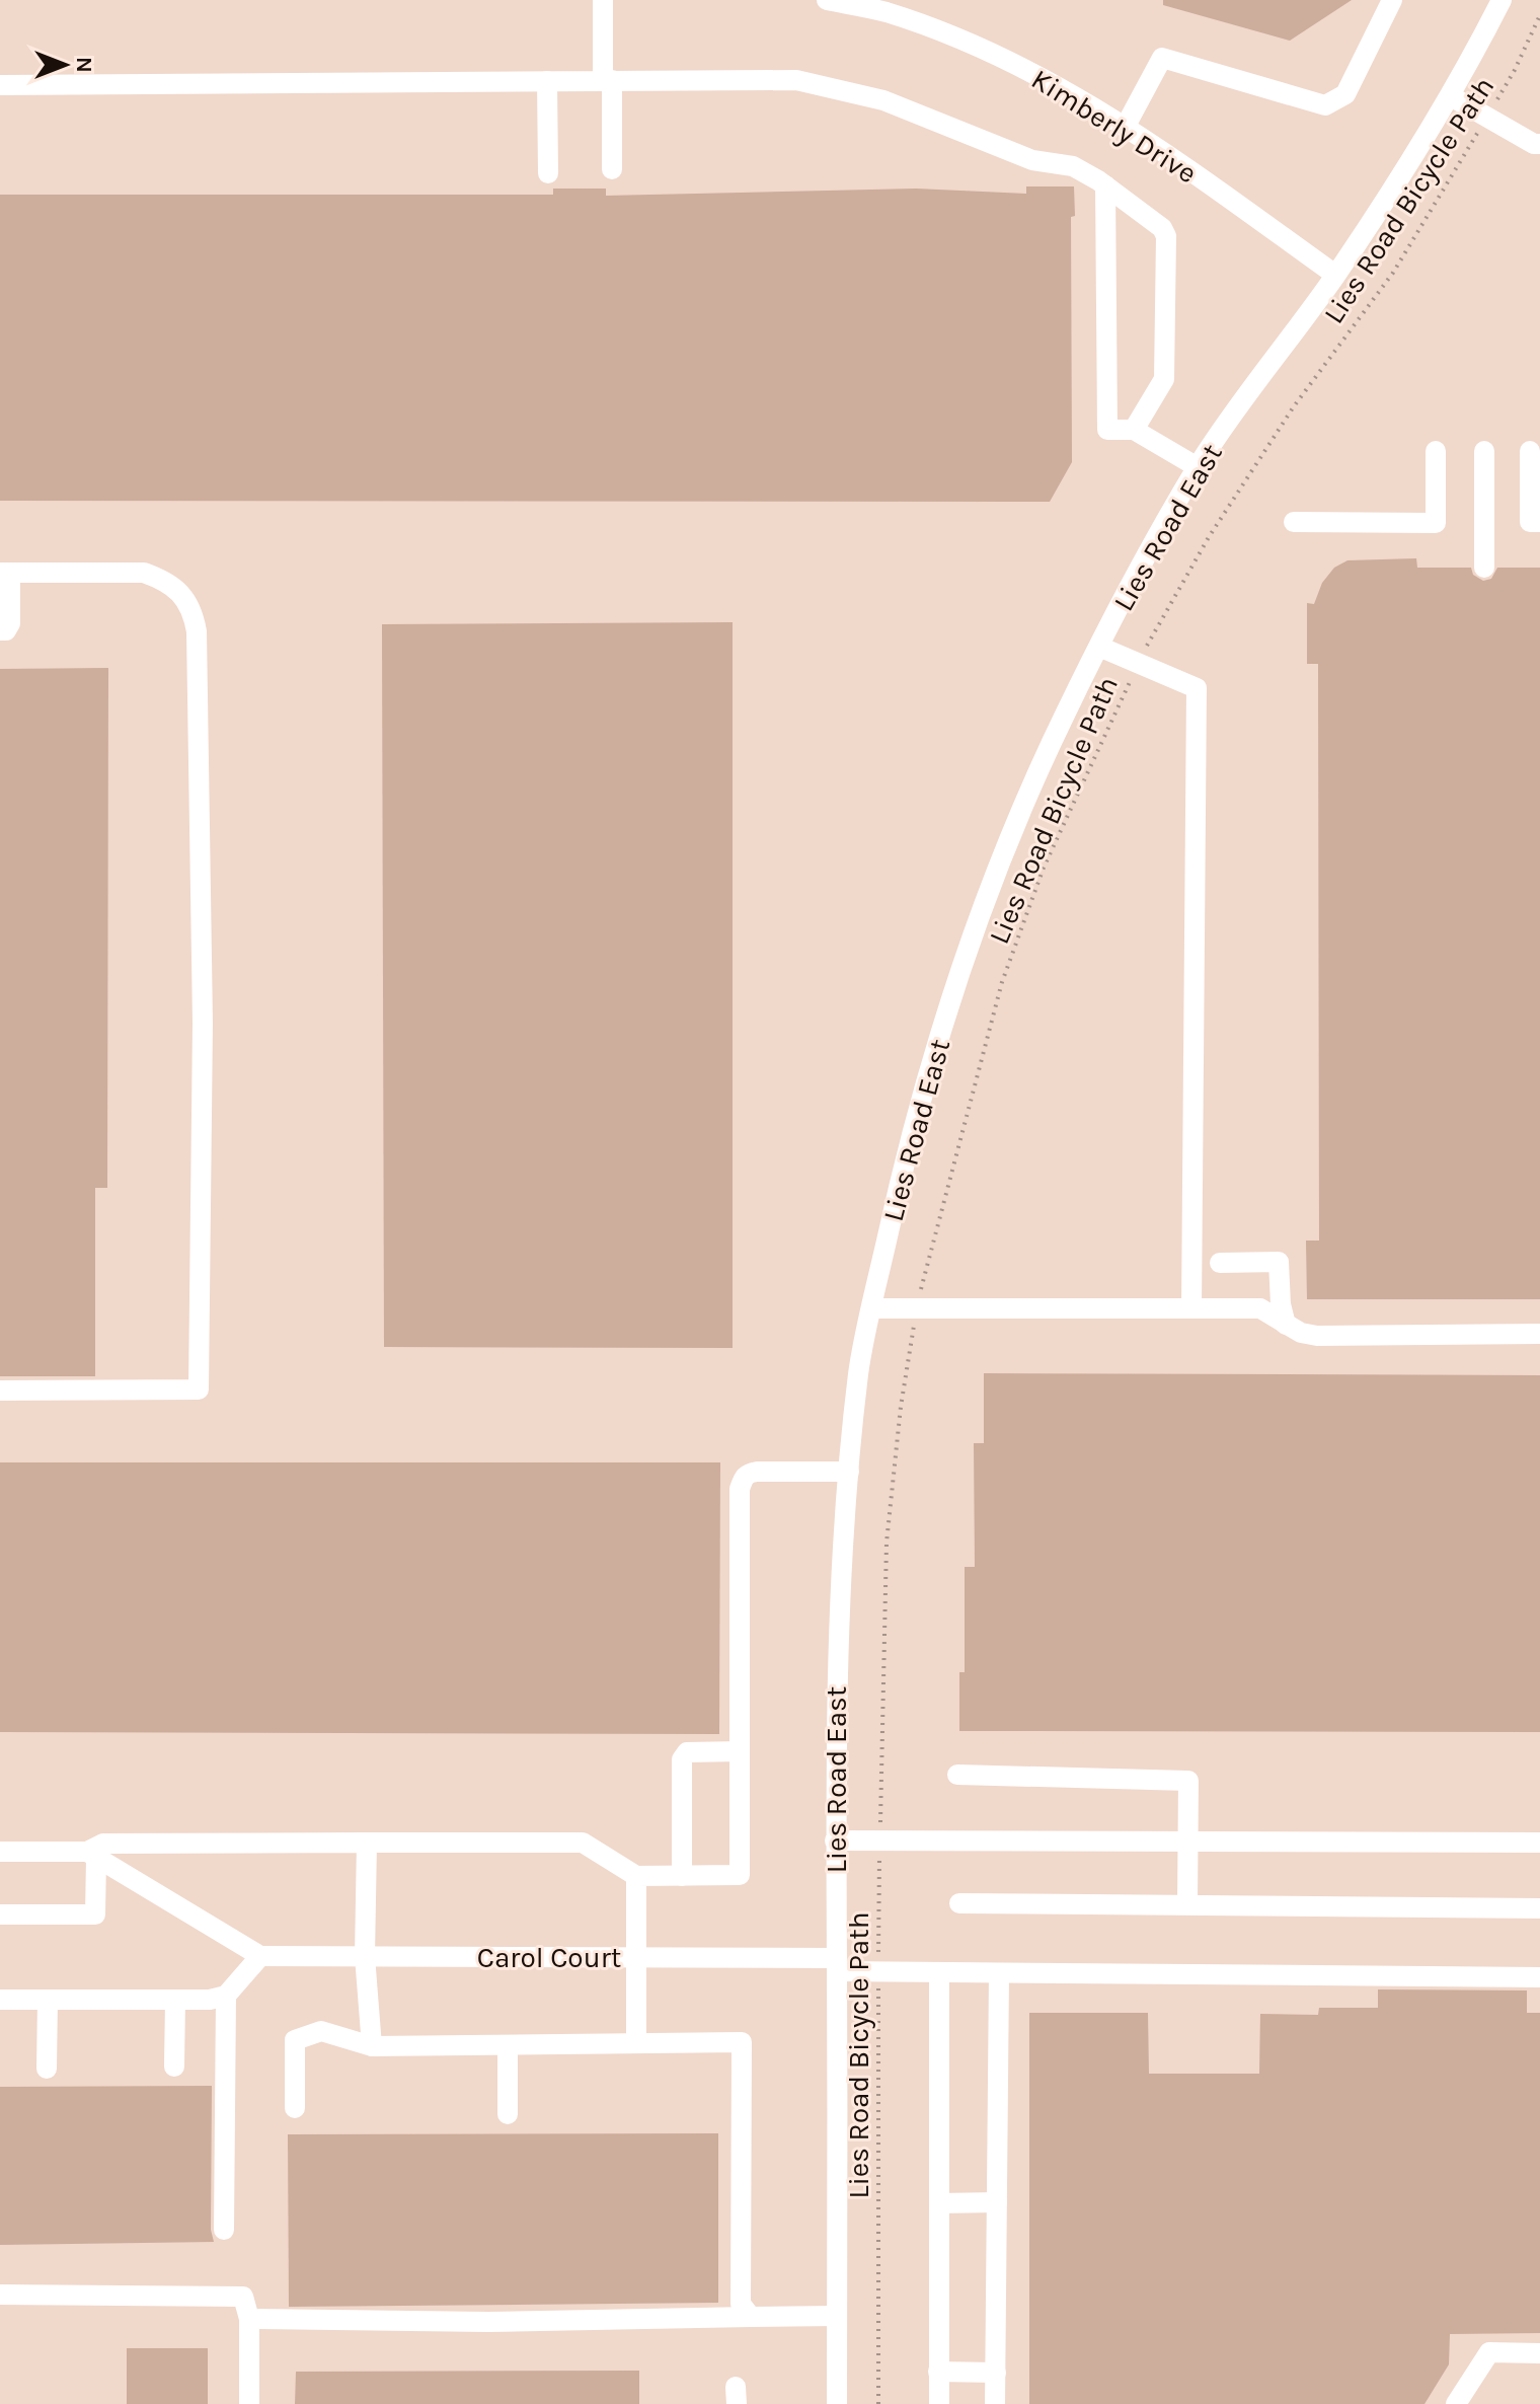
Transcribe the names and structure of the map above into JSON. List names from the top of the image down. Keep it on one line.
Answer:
{"streets":{"street":["Kimberly Drive","Lies Road East","Carol Court"],"path":["Lies Road Bicycle Path"]},"crossings":[["Kimberly Drive","Lies Road East"],["Lies Road Bicycle Path","Carol Court"],["Lies Road East","Carol Court"]],"north":"right"}
